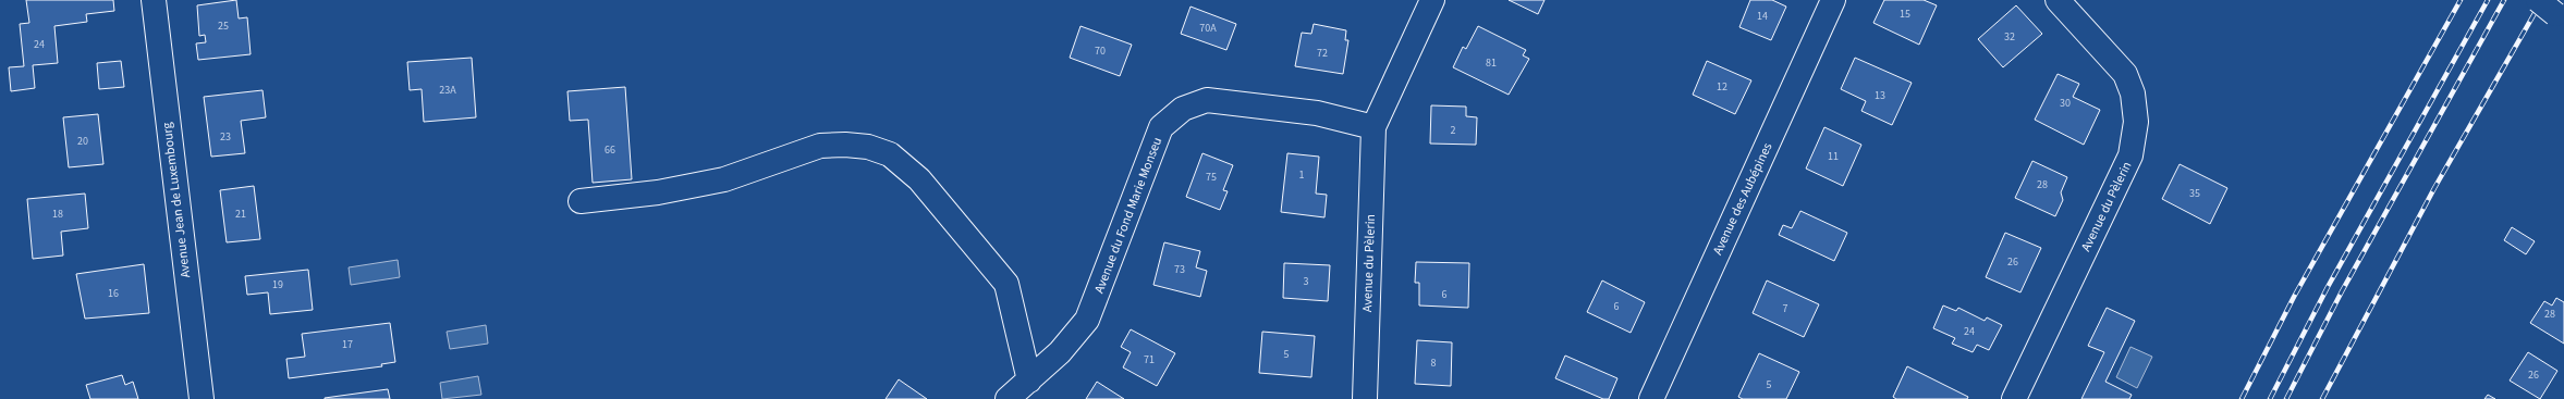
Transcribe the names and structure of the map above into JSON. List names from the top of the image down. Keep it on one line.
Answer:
{"streets":{"street":["Avenue des Aubépines","Avenue Jean de Luxembourg","Avenue du Pèlerin","Avenue du Fond Marie Monseu"]},"crossings":[["Avenue du Pèlerin","Avenue du Fond Marie Monseu"]],"house_numbers":["15","14","25","70A","32","24","70","72","81","12","23A","13","30","2","23","20","66","11","1","75","28","35","18","21","26","73","3","19","16","6","6","7","28","24","17","5","71","8","26","5"]}
